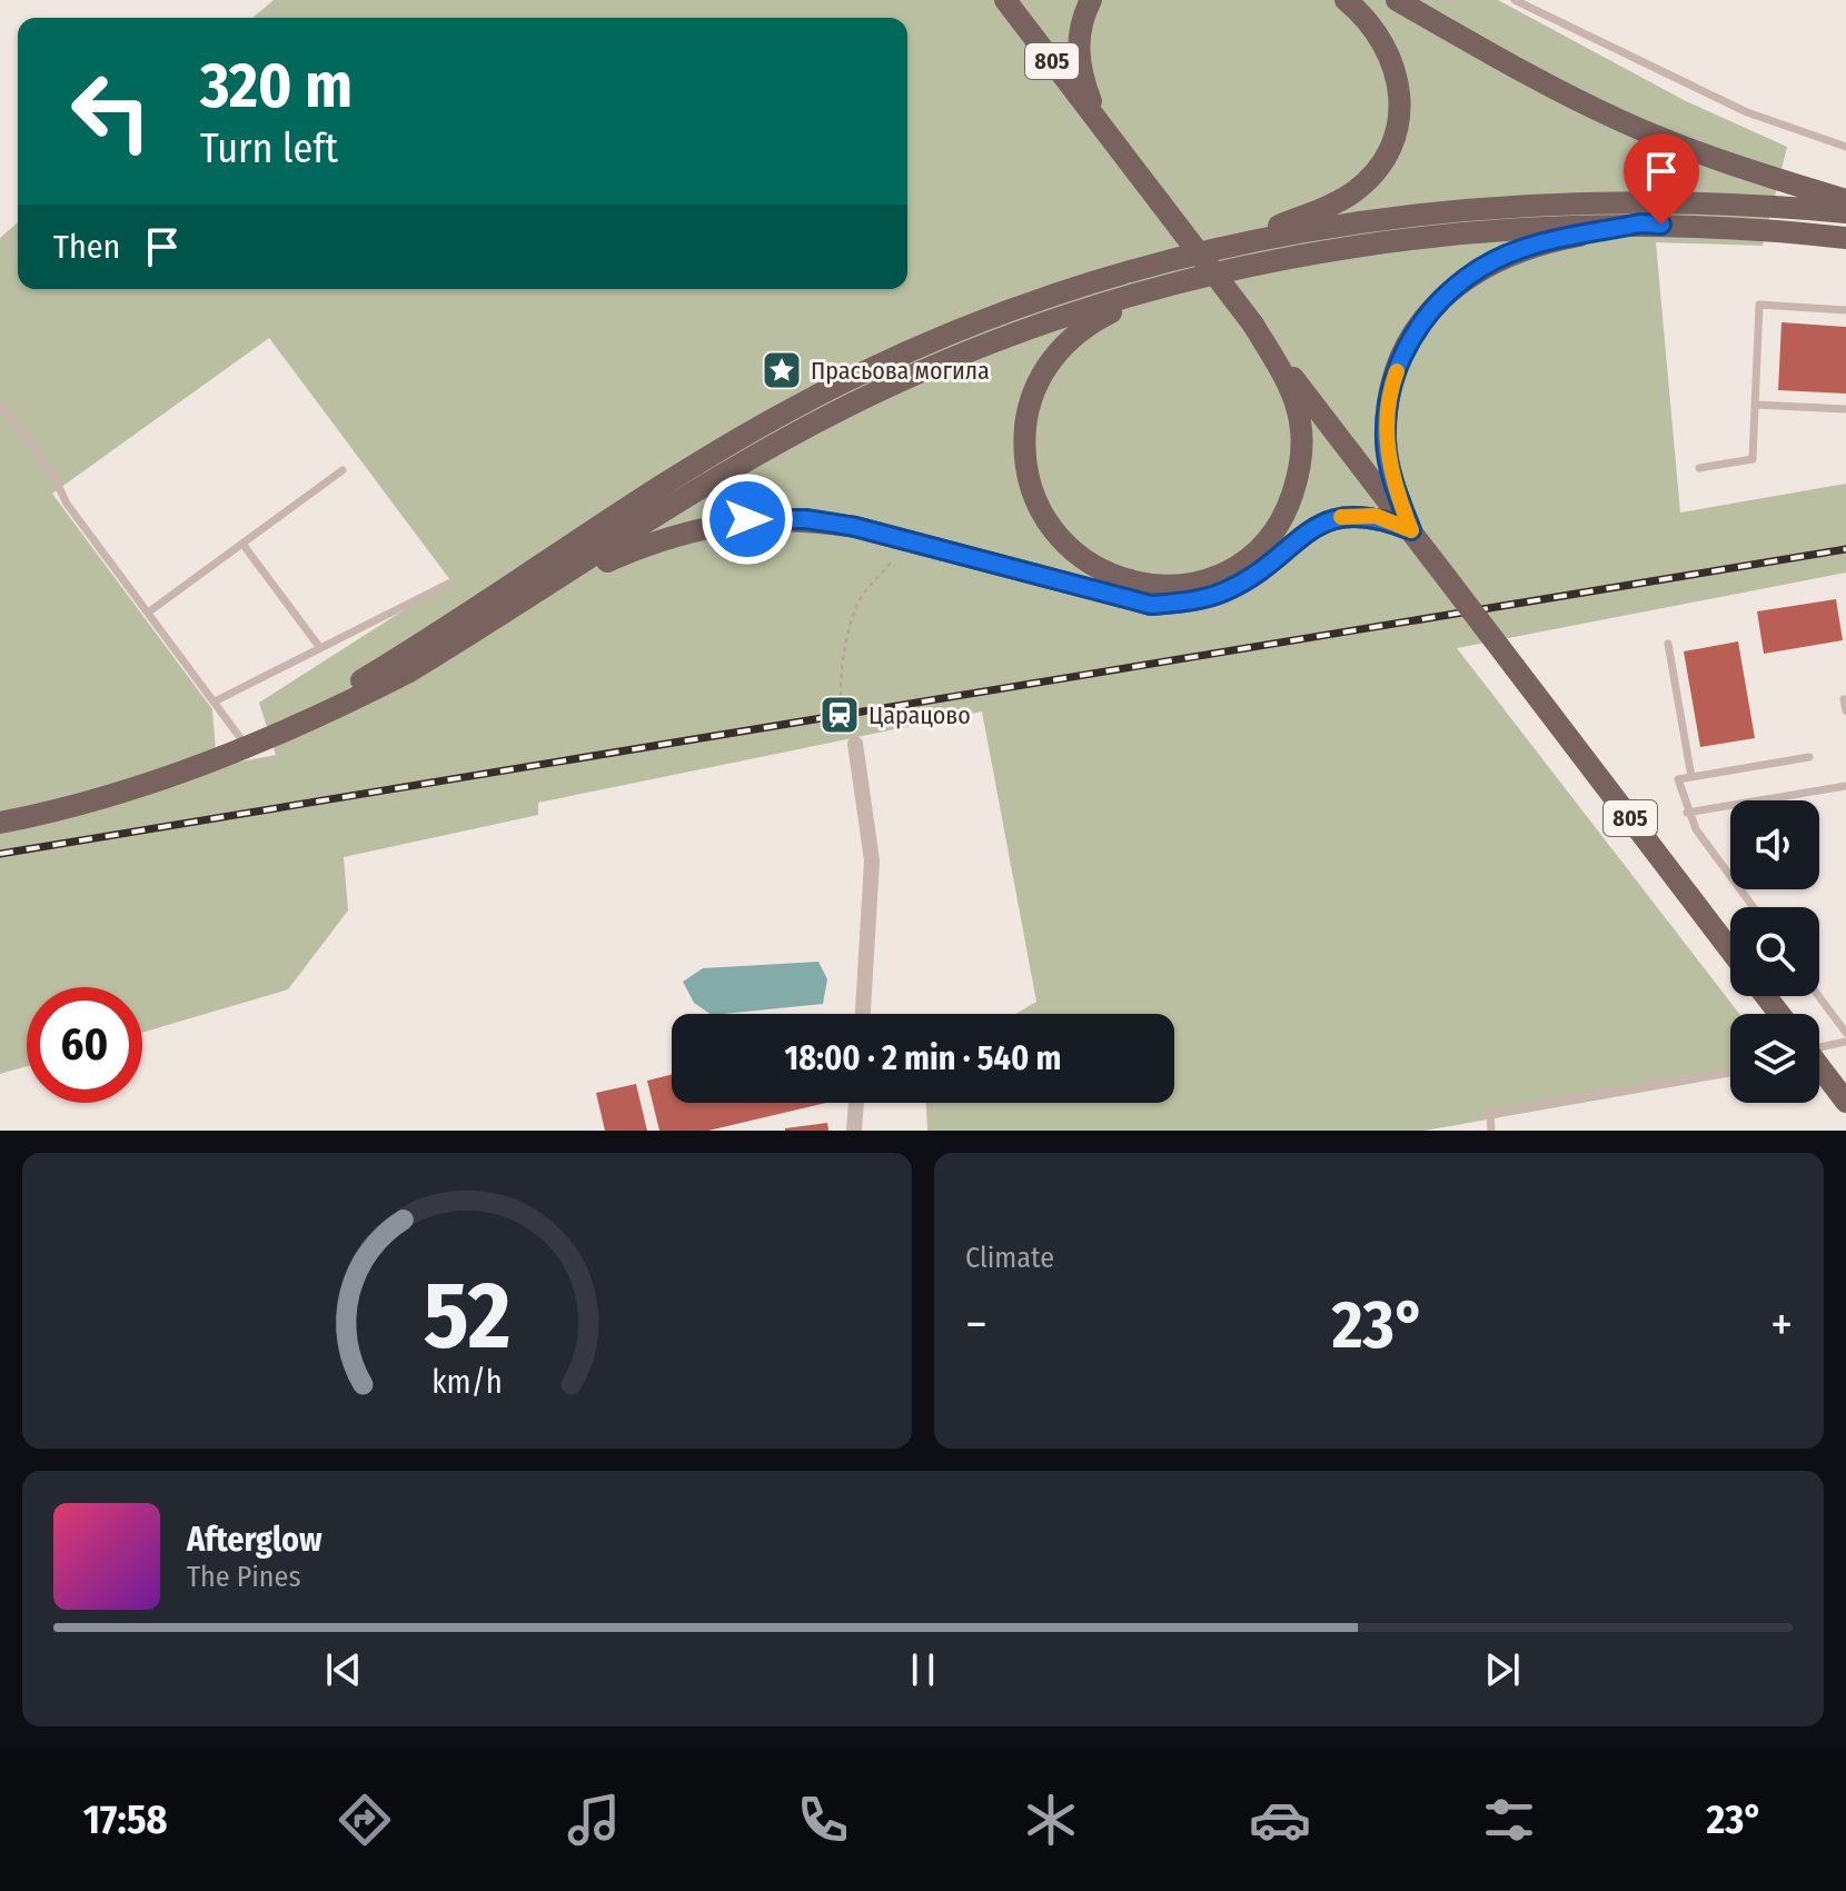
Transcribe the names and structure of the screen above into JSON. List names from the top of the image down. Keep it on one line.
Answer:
{"streets":{"main road":["805"]},"places":{"place":["Прасьова могила"],"station":["Царацово"]},"page":{"turn":["320 m","Turn left"],"then":"Then","limit":"60","trip":"18:00 · 2 min · 540 m","tile":"Climate","heat":["−","23°","+"],"song":["Afterglow","The Pines"],"tabs":["17:58","23°"],"gauge":["52","km/h"]}}
